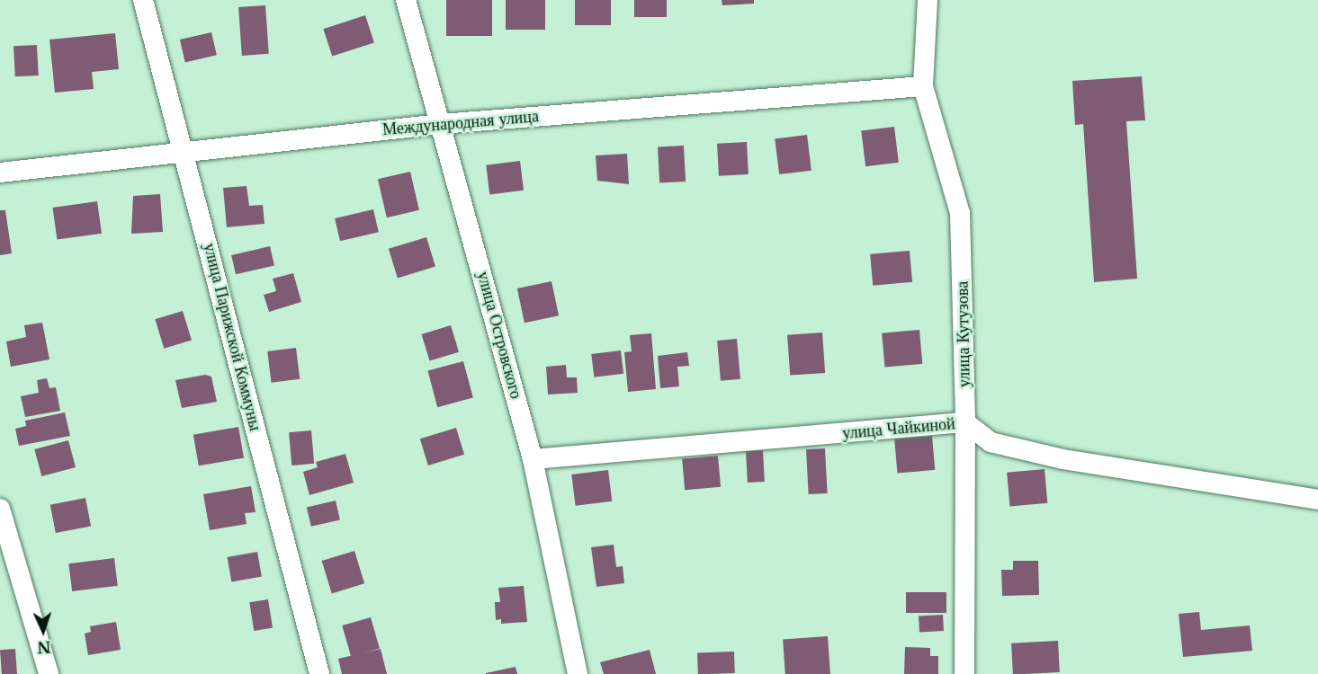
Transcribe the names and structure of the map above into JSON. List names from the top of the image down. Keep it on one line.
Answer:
{"streets":{"street":["Международная улица","улица Кутузова","улица Островского","улица Парижской Коммуны","улица Чайкиной"]},"crossings":[["Международная улица","улица Кутузова"],["Международная улица","улица Островского"],["Международная улица","улица Парижской Коммуны"],["улица Кутузова","улица Чайкиной"],["улица Островского","улица Чайкиной"]],"north":"bottom"}
